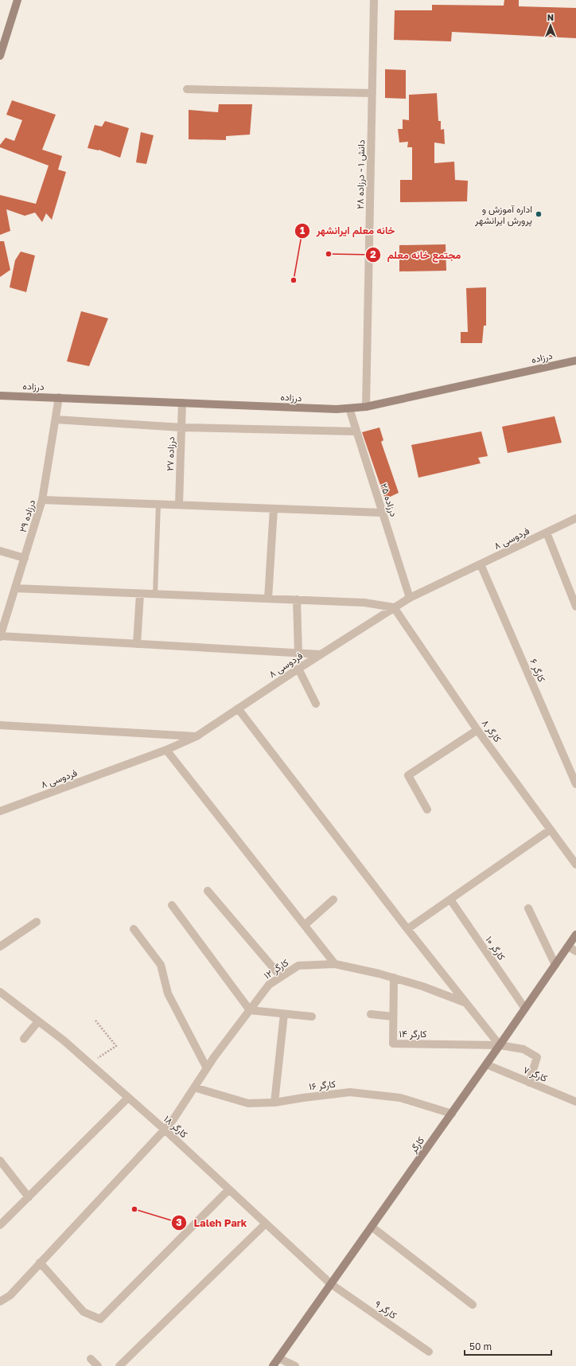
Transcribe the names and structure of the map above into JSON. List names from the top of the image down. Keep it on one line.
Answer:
{"streets":{"main road":["درزاده","کارگر"],"street":["دانش ۱ - درزاده ۲۸","درزاده ۲۷","درزاده ۲۵","درزاده ۲۹","فردوسی ۸","کارگر ۶","کارگر ۸","کارگر ۱۰","کارگر ۱۲","کارگر ۱۴","کارگر ۷","کارگر ۱۶","کارگر ۱۸","کارگر ۹"]},"crossings":[["دانش ۱ - درزاده ۲۸","درزاده"],["درزاده","درزاده ۲۷"],["درزاده","درزاده ۲۵"],["درزاده","درزاده ۲۹"],["درزاده ۲۵","فردوسی ۸"],["فردوسی ۸","کارگر ۶"],["فردوسی ۸","کارگر ۸"],["کارگر ۱۰","کارگر"],["کارگر ۱۲","کارگر ۱۴"],["کارگر ۱۲","کارگر ۱۶"],["کارگر ۱۲","کارگر ۱۸"],["کارگر ۱۴","کارگر"],["کارگر ۷","کارگر"],["کارگر ۱۶","کارگر"],["کارگر ۱۸","کارگر"],["کارگر ۱۸","کارگر ۹"],["کارگر","کارگر ۹"]],"places":["اداره آموزش و پرورش ایرانشهر","مجتمع خانه معلم","خانه معلم ایرانشهر","Laleh Park"],"scale_bar":"50 m","north":"top"}
